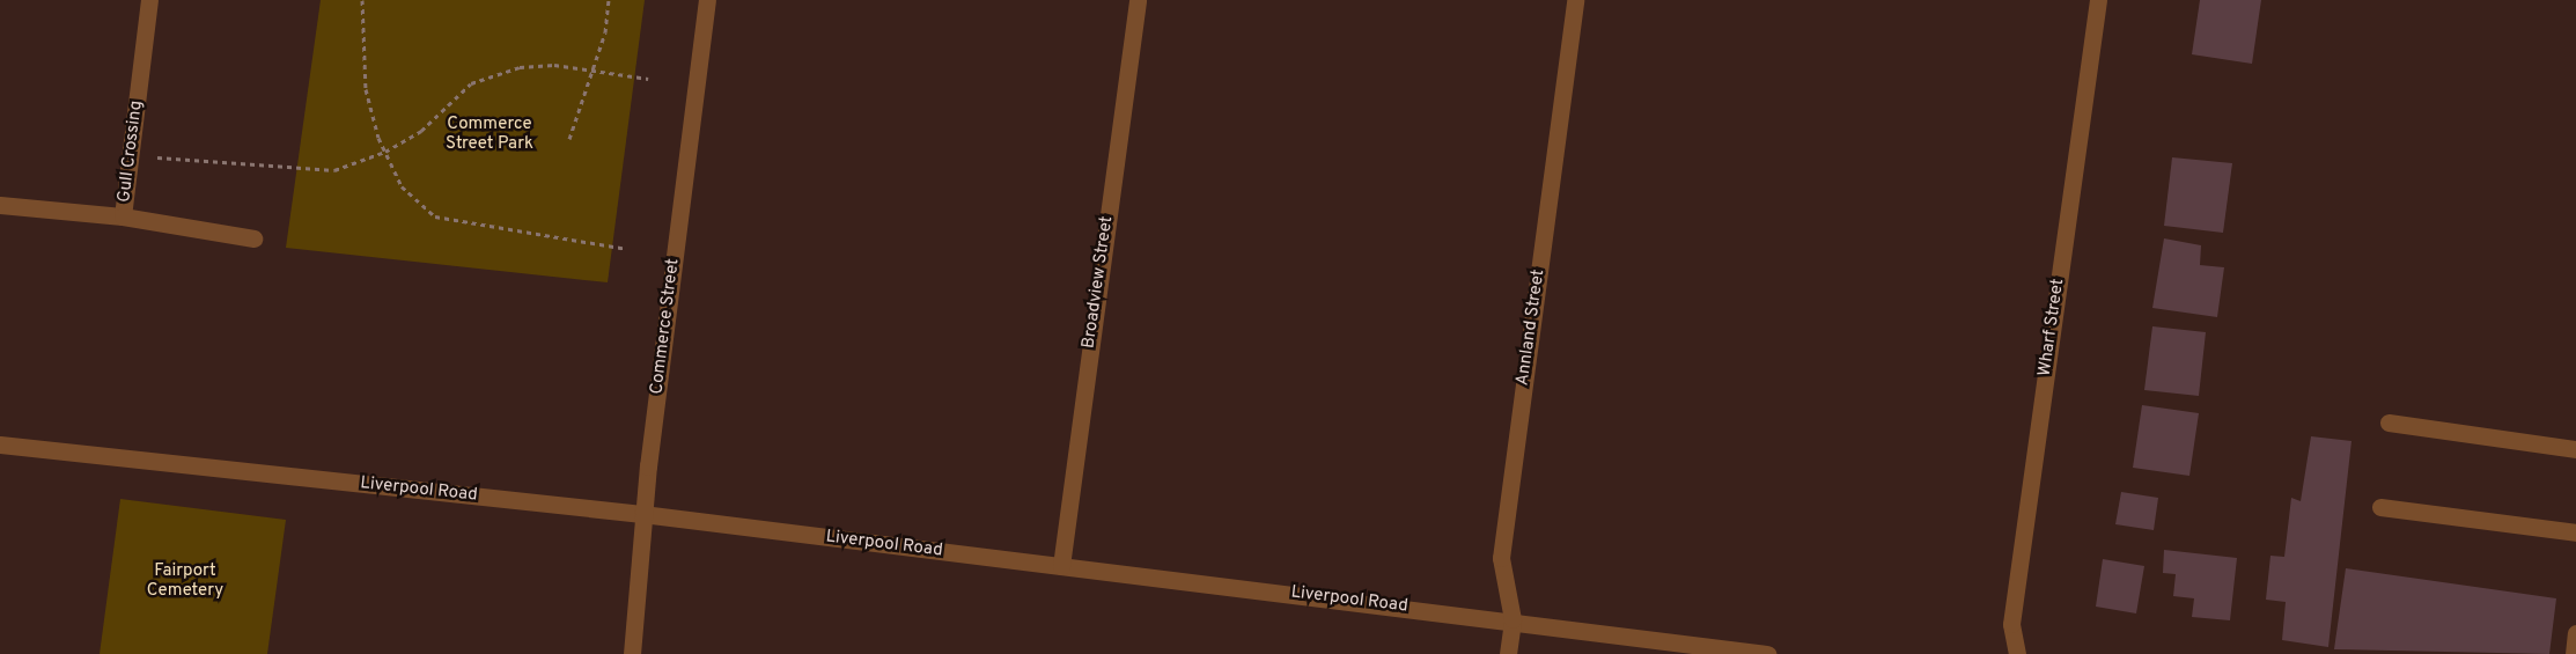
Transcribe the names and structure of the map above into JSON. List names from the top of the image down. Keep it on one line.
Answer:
{"streets":{"street":["Gull Crossing","Broadview Street","Commerce Street","Annland Street","Wharf Street","Liverpool Road"]},"crossings":[["Broadview Street","Liverpool Road"],["Commerce Street","Liverpool Road"],["Annland Street","Liverpool Road"]],"parks":["Commerce Street Park","Fairport Cemetery"]}
